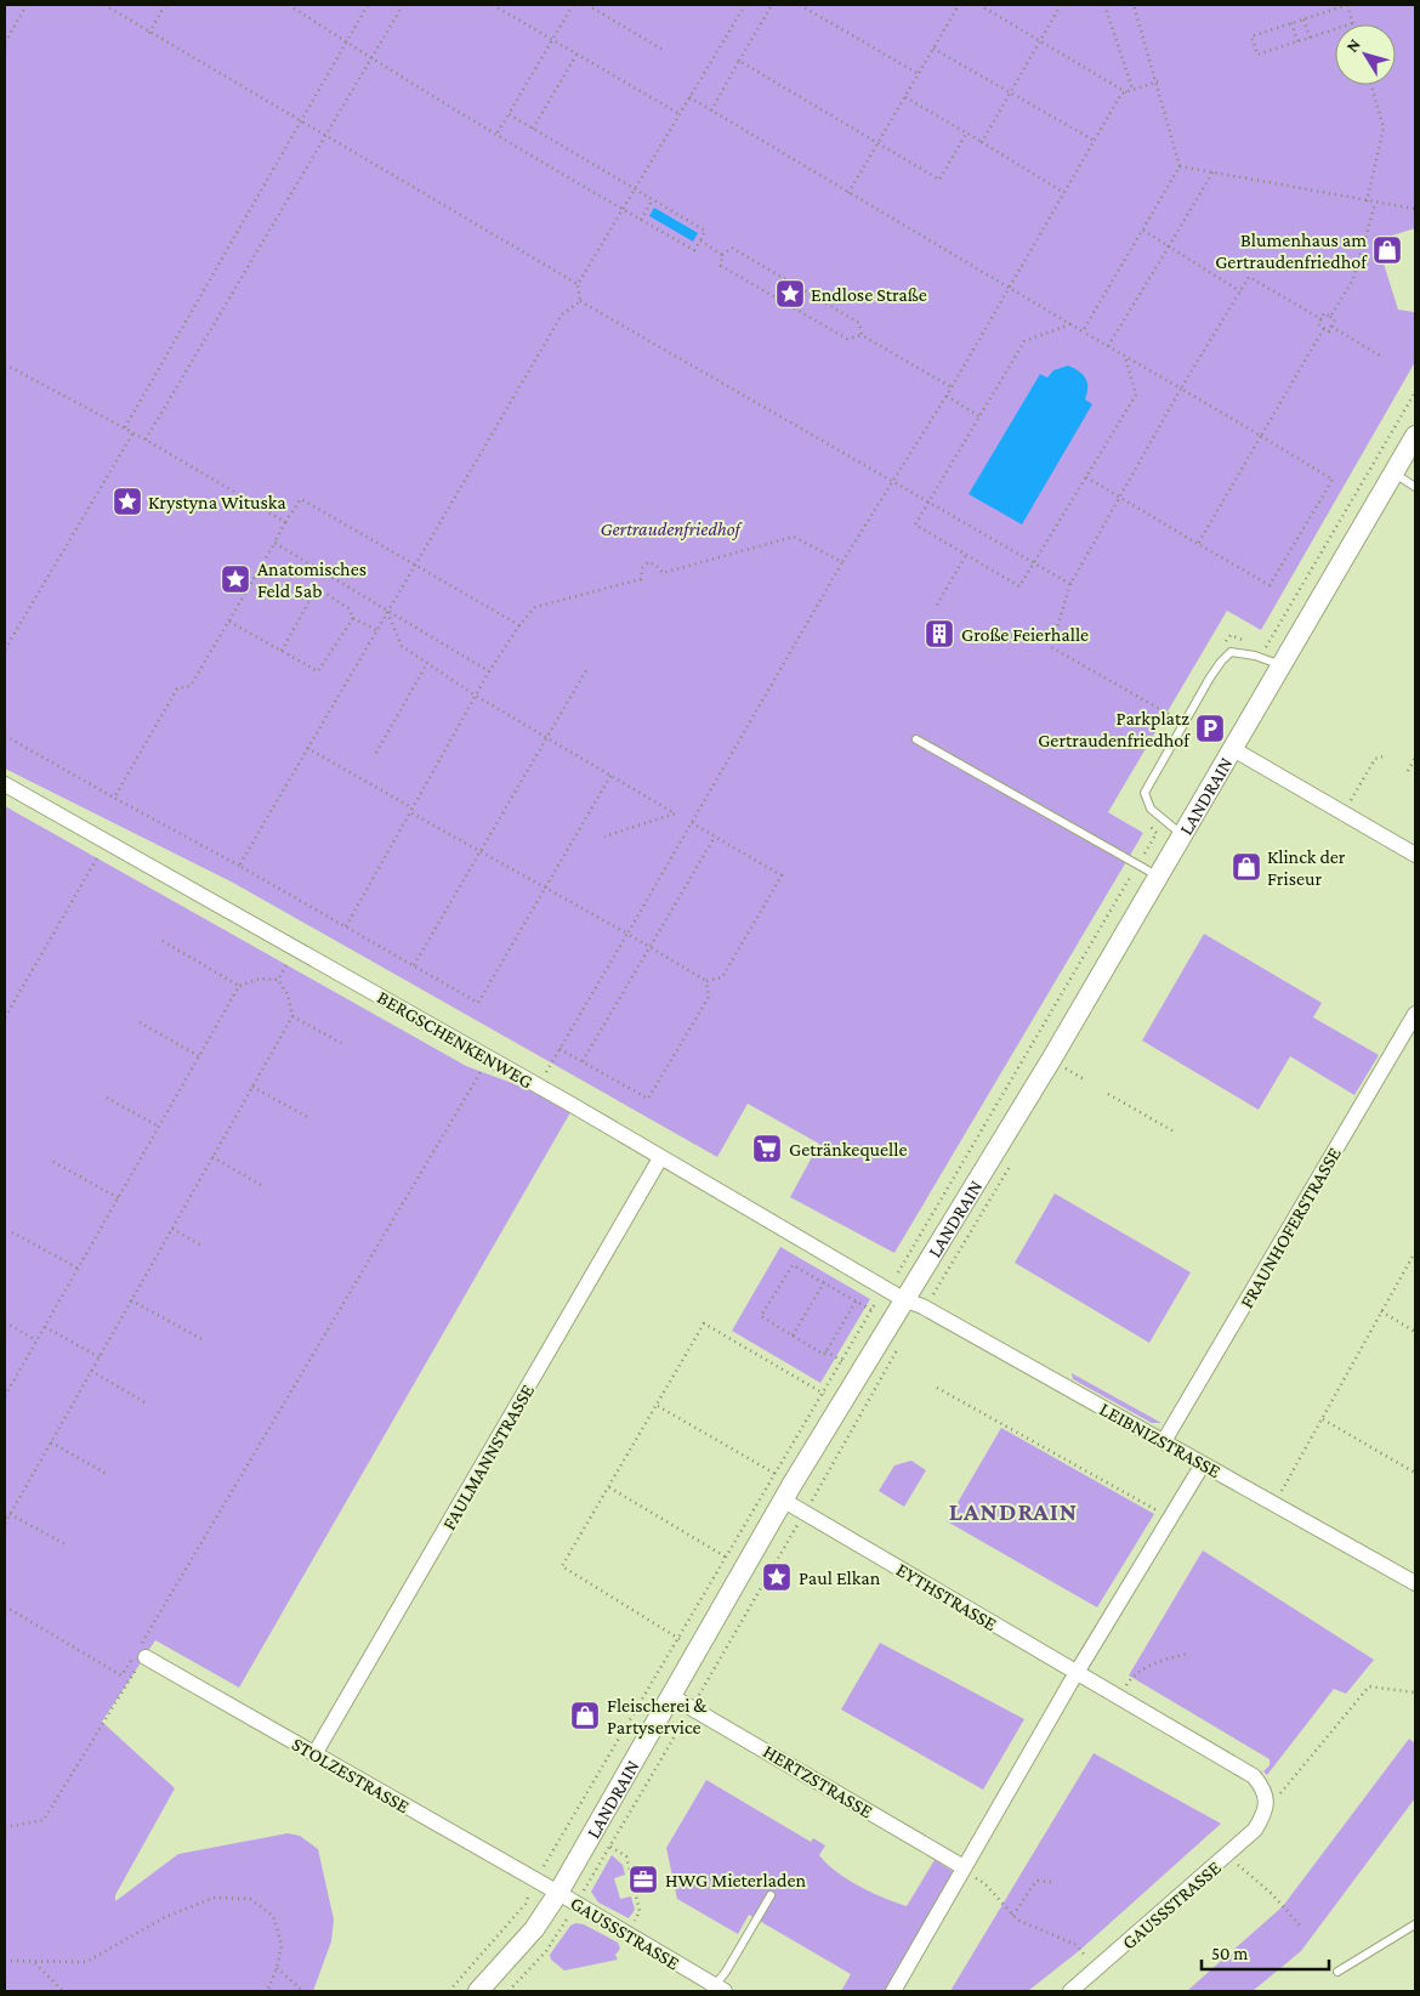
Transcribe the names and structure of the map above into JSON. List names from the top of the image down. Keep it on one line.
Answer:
{"streets":{"street":["LANDRAIN","BERGSCHENKENWEG","FRAUNHOFERSTRASSE","LEIBNIZSTRASSE","FAULMANNSTRASSE","EYTHSTRASSE","STOLZESTRASSE","HERTZSTRASSE","GAUSSSTRASSE"]},"crossings":[["LANDRAIN","BERGSCHENKENWEG"],["LANDRAIN","LEIBNIZSTRASSE"],["LANDRAIN","EYTHSTRASSE"],["LANDRAIN","STOLZESTRASSE"],["LANDRAIN","HERTZSTRASSE"],["LANDRAIN","GAUSSSTRASSE"],["BERGSCHENKENWEG","LEIBNIZSTRASSE"],["BERGSCHENKENWEG","FAULMANNSTRASSE"],["FRAUNHOFERSTRASSE","LEIBNIZSTRASSE"],["FAULMANNSTRASSE","STOLZESTRASSE"],["EYTHSTRASSE","GAUSSSTRASSE"],["STOLZESTRASSE","GAUSSSTRASSE"]],"districts":["LANDRAIN"],"parks":["Gertraudenfriedhof"],"places":{"shop":["Blumenhaus am Gertraudenfriedhof","Klinck der Friseur","Fleischerei & Partyservice"],"place":["Endlose Straße","Krystyna Wituska","Anatomisches Feld 5ab","Paul Elkan"],"building":["Große Feierhalle"],"parking":["Parkplatz Gertraudenfriedhof"],"supermarket":["Getränkequelle"],"office":["HWG Mieterladen"]},"scale_bar":"50 m","north":"top left"}
